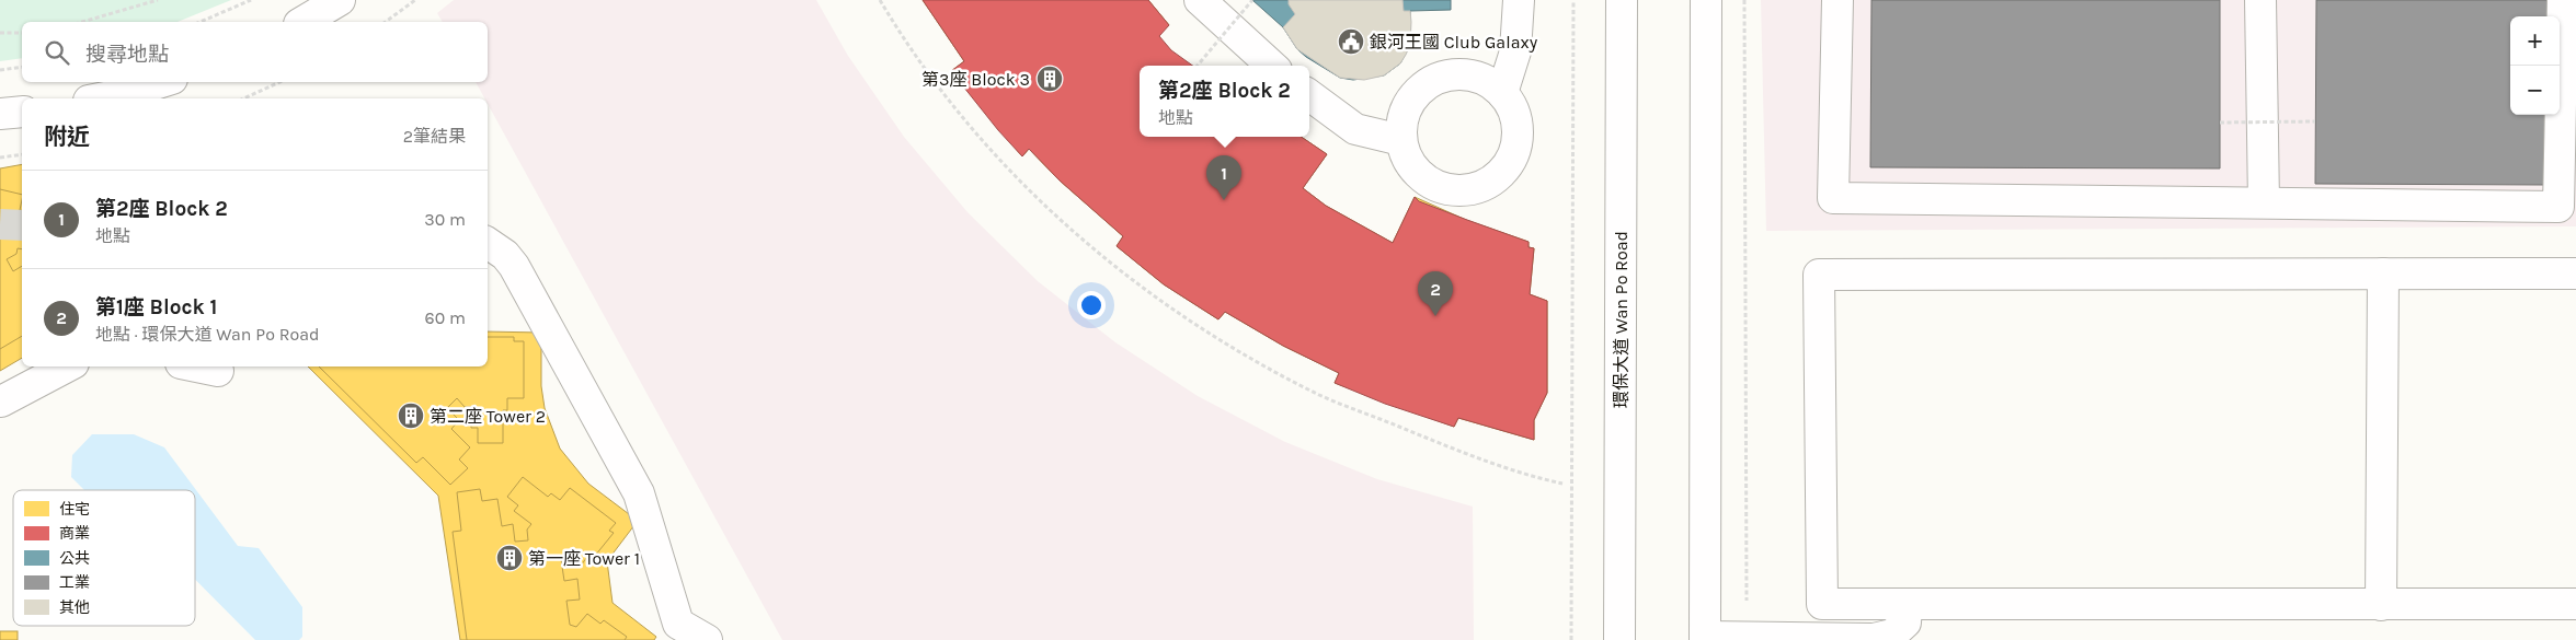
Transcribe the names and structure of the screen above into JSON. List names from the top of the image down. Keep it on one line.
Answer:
{"streets":{"main road":["環保大道 Wan Po Road"]},"places":{"public building":["銀河王國 Club Galaxy"],"building":["第3座 Block 3","第二座 Tower 2","第一座 Tower 1"]},"legend":["住宅","商業","公共","工業","其他"],"page":{"map_buttons":["+","−"],"search":"搜尋地點","popup":["第2座 Block 2","地點"],"heading":["附近","2筆結果"],"pins":["1","2"],"list":[{"mark":"1","name":"第2座 Block 2","note":"地點","value":"30 m"},{"mark":"2","name":"第1座 Block 1","note":"地點 · 環保大道 Wan Po Road","value":"60 m"}]}}
